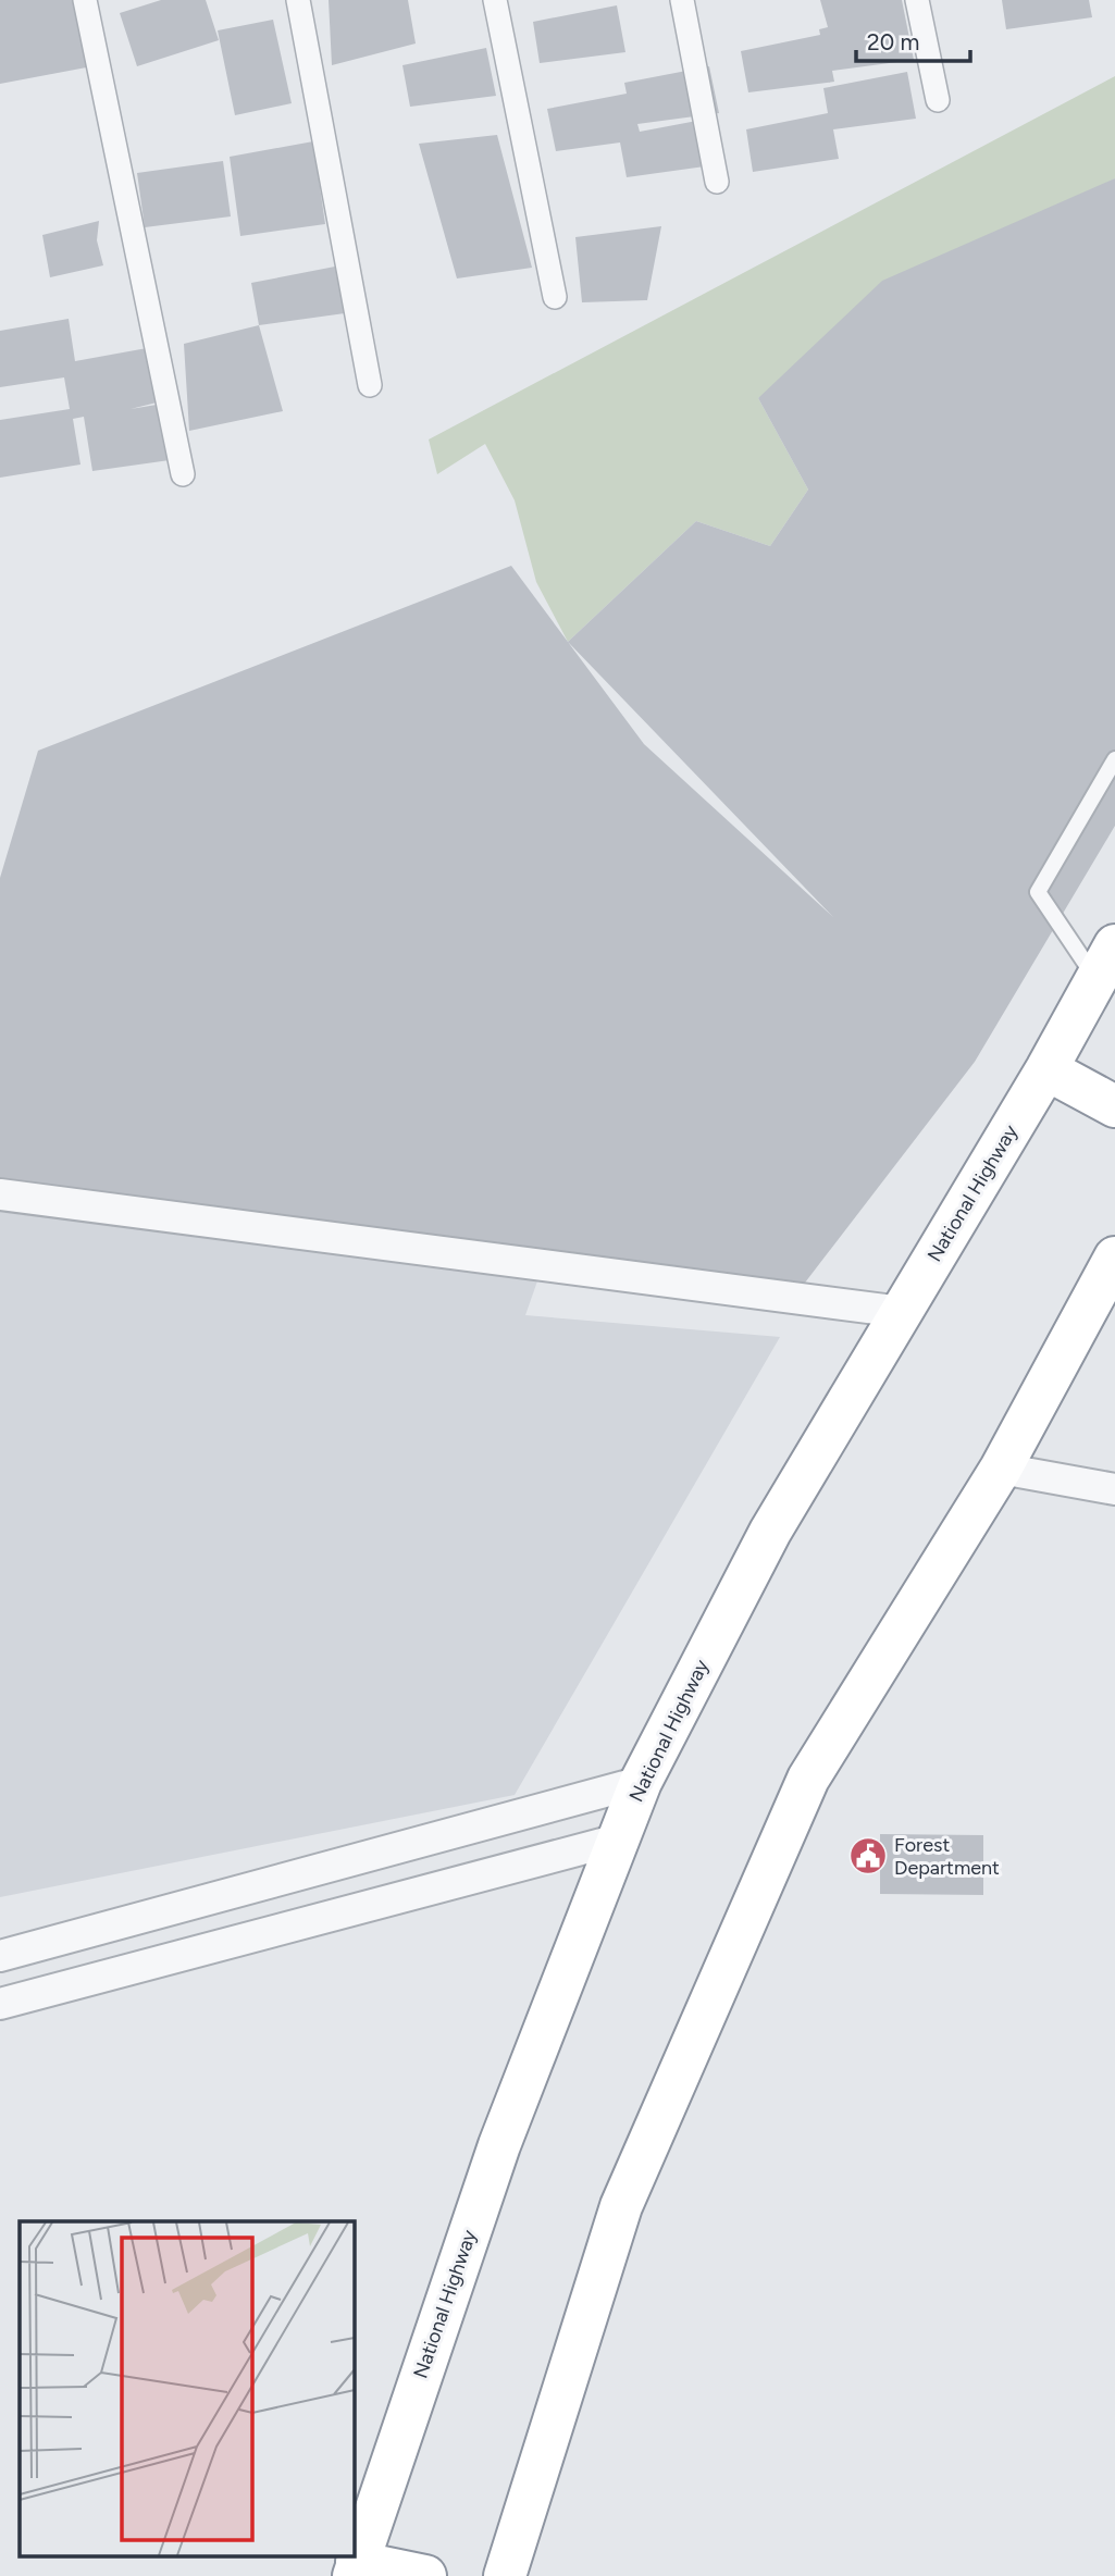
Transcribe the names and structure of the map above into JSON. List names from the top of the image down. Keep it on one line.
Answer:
{"streets":{"highway":["National Highway"]},"places":{"public building":["Forest Department"]},"scale_bar":"20 m"}
